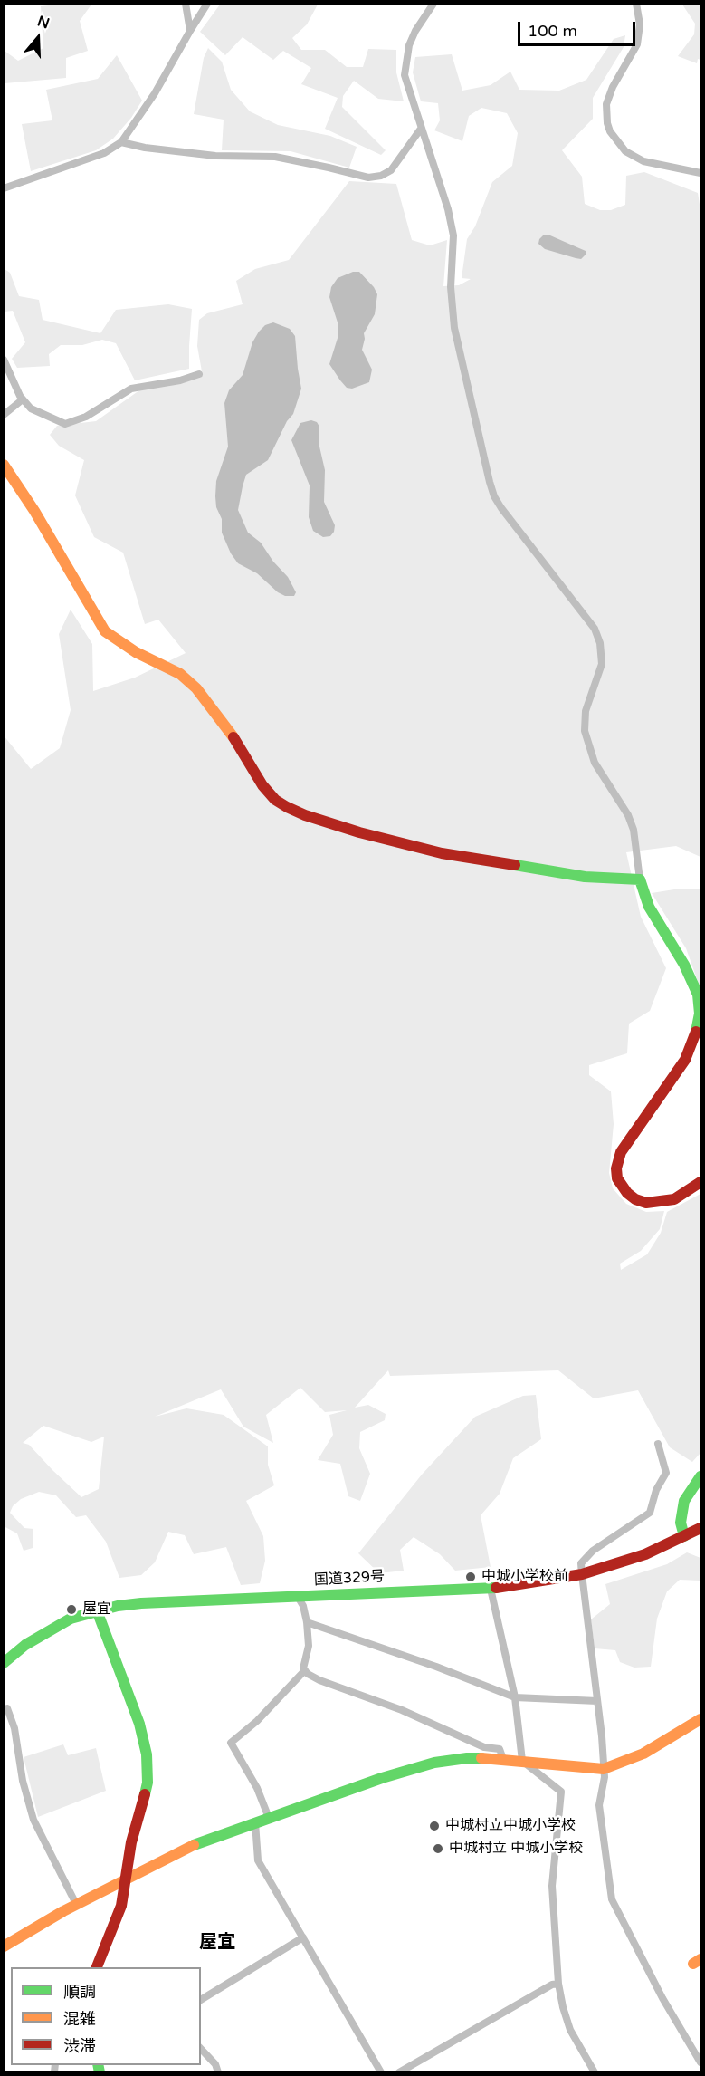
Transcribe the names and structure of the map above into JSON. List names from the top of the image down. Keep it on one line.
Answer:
{"streets":{"main road":["国道329号"]},"districts":["屋宜"],"places":["中城小学校前","屋宜","中城村立中城小学校","中城村立 中城小学校"],"legend":["順調","混雑","渋滞"],"scale_bar":"100 m","north":"top"}
